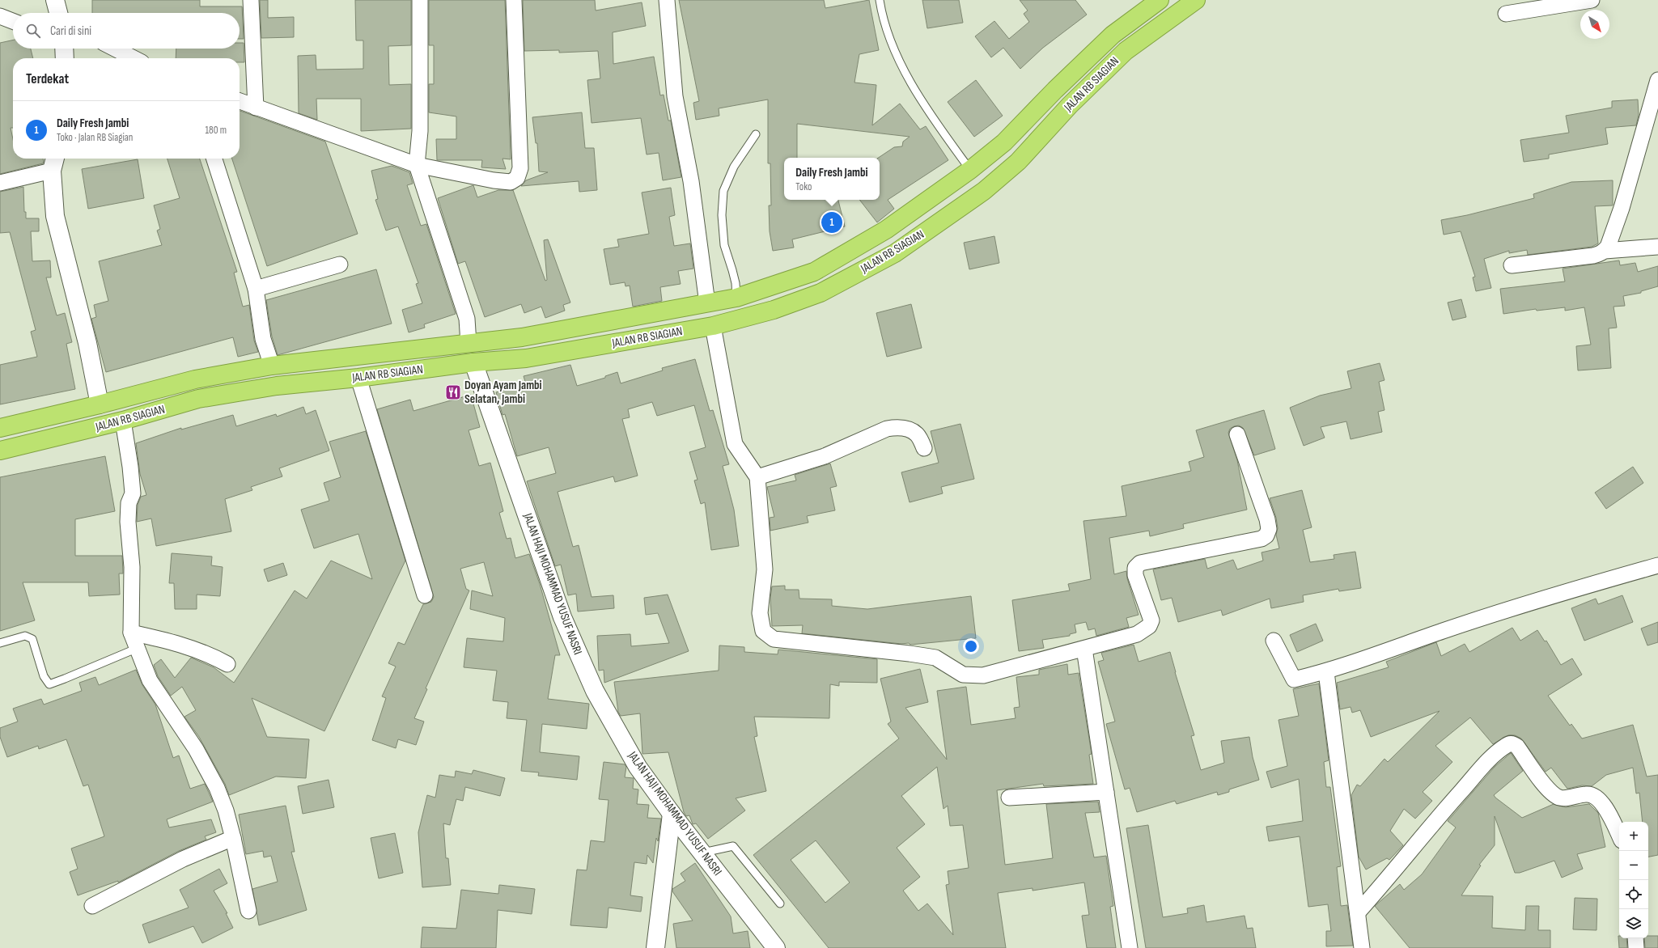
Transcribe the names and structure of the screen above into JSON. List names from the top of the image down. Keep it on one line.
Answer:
{"streets":{"highway":["JALAN RB SIAGIAN"],"street":["JALAN HAJI MOHAMMAD YUSUF NASRI"]},"crossings":[["JALAN RB SIAGIAN","JALAN HAJI MOHAMMAD YUSUF NASRI"]],"places":{"restaurant":["Doyan Ayam Jambi Selatan, Jambi"]},"north":"bottom right","page":{"search":"Cari di sini","heading":"Terdekat","list":[{"mark":"1","name":"Daily Fresh Jambi","note":"Toko · Jalan RB Siagian","value":"180 m"}],"popup":["Daily Fresh Jambi","Toko"],"pins":"1","map_buttons":["+","−"]}}
